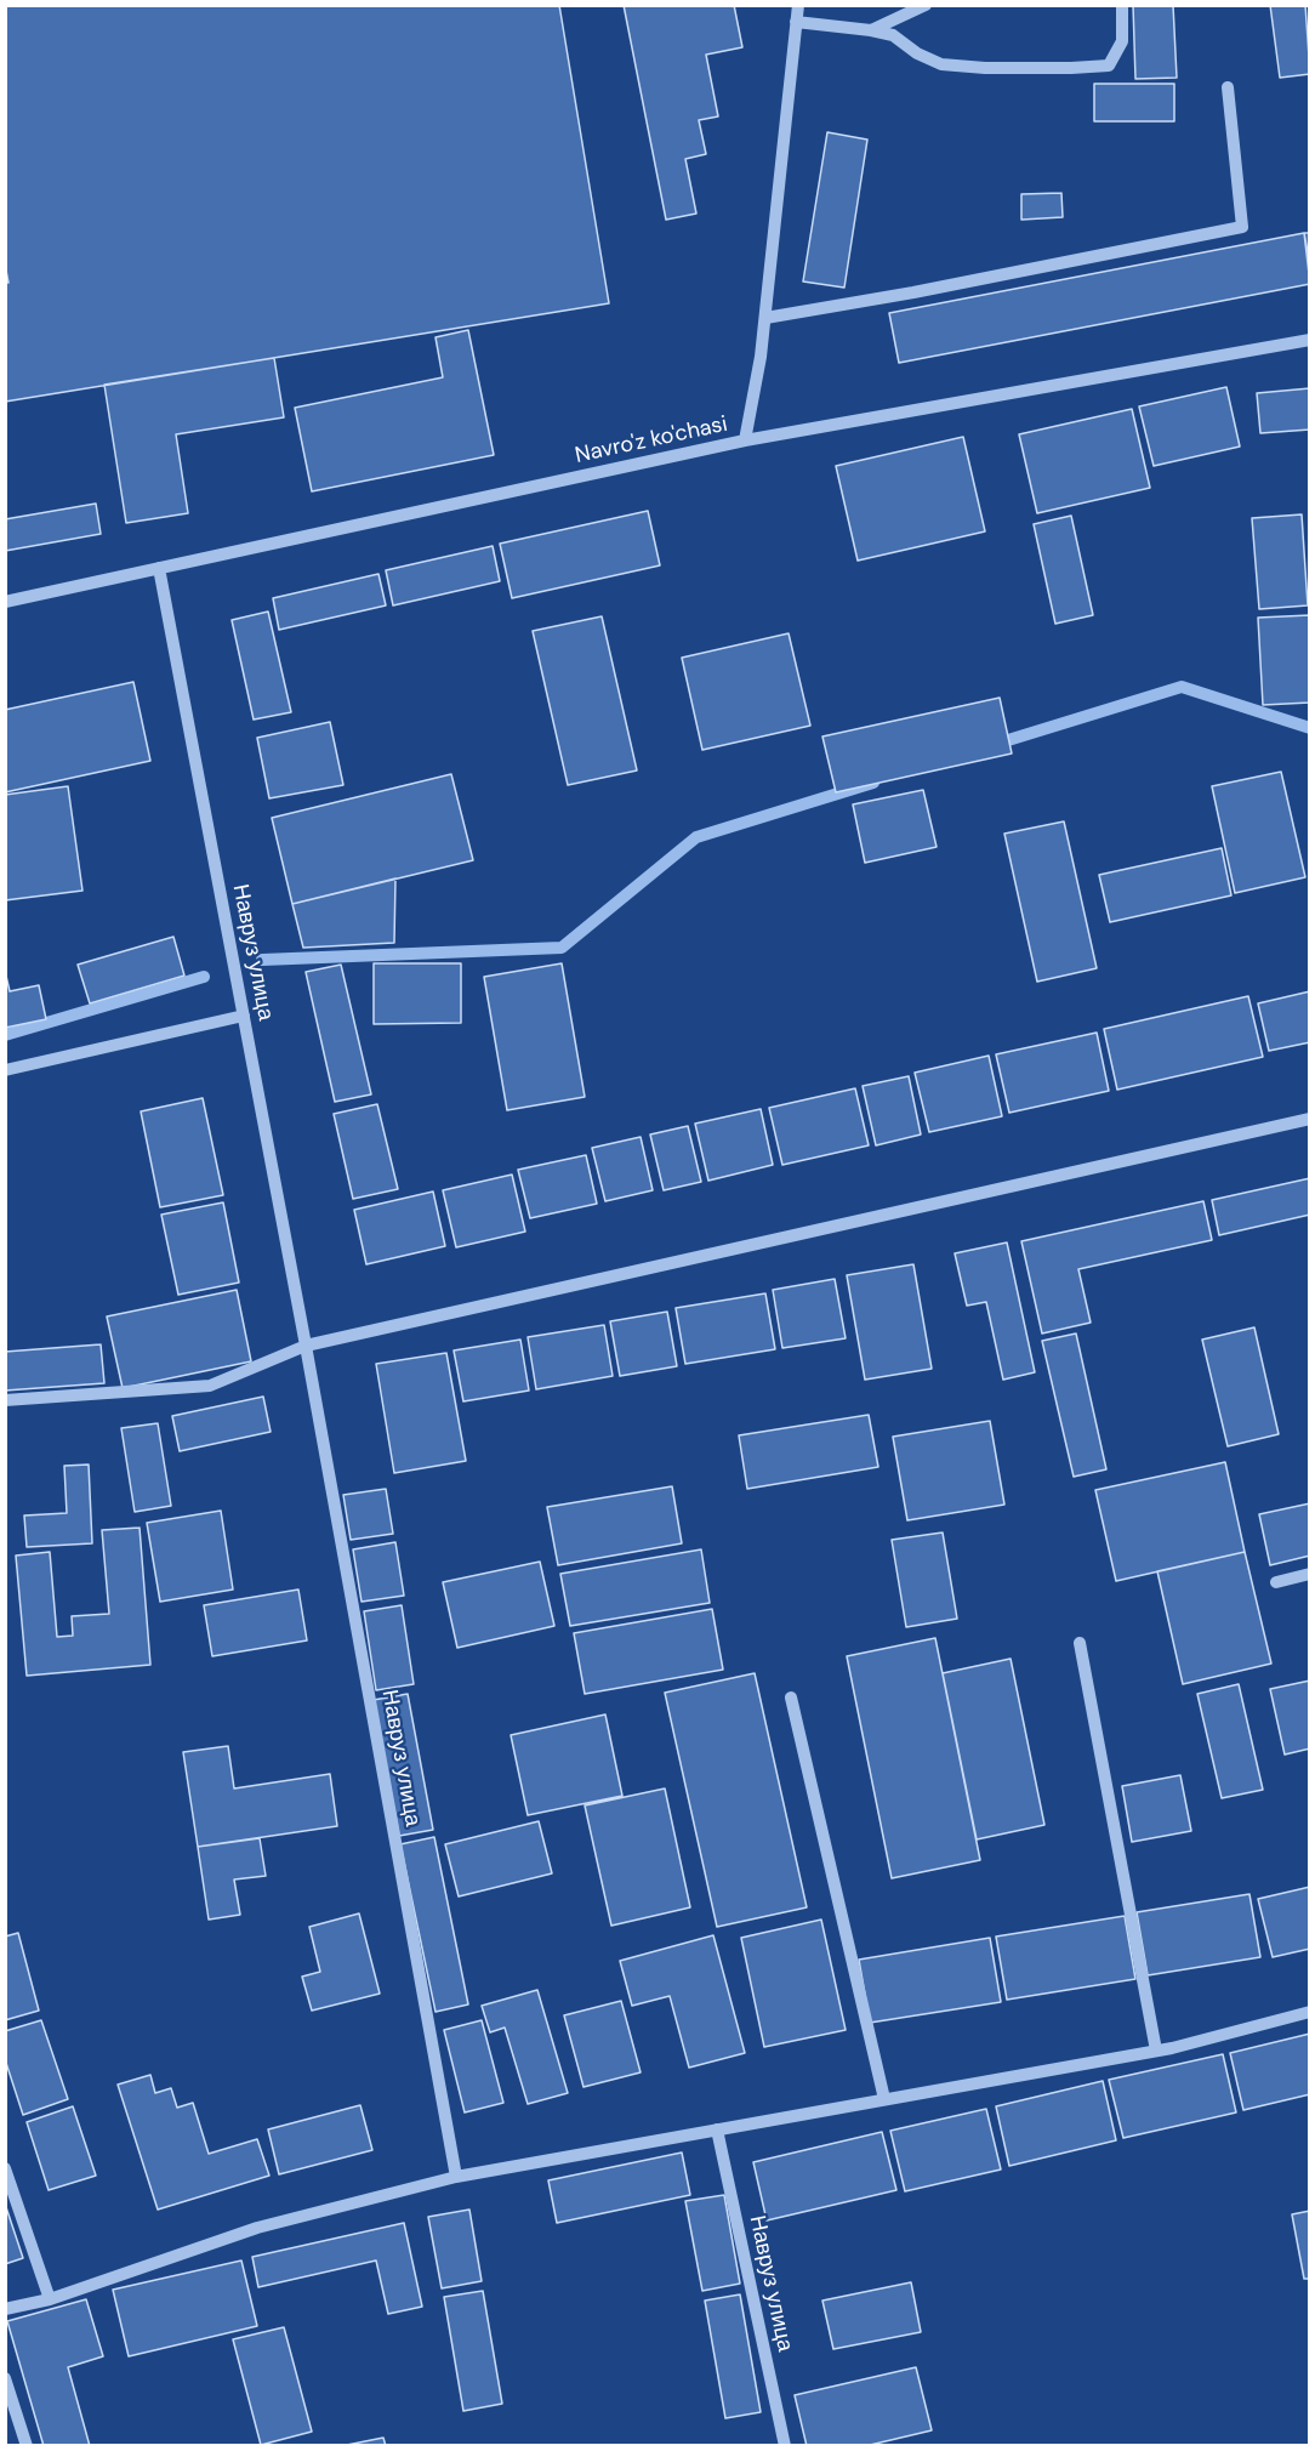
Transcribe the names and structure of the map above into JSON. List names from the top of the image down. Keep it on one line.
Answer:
{"streets":{"street":["Navro'z ko'chasi","Навруз улица"]},"crossings":[["Navro'z ko'chasi","Навруз улица"]]}
